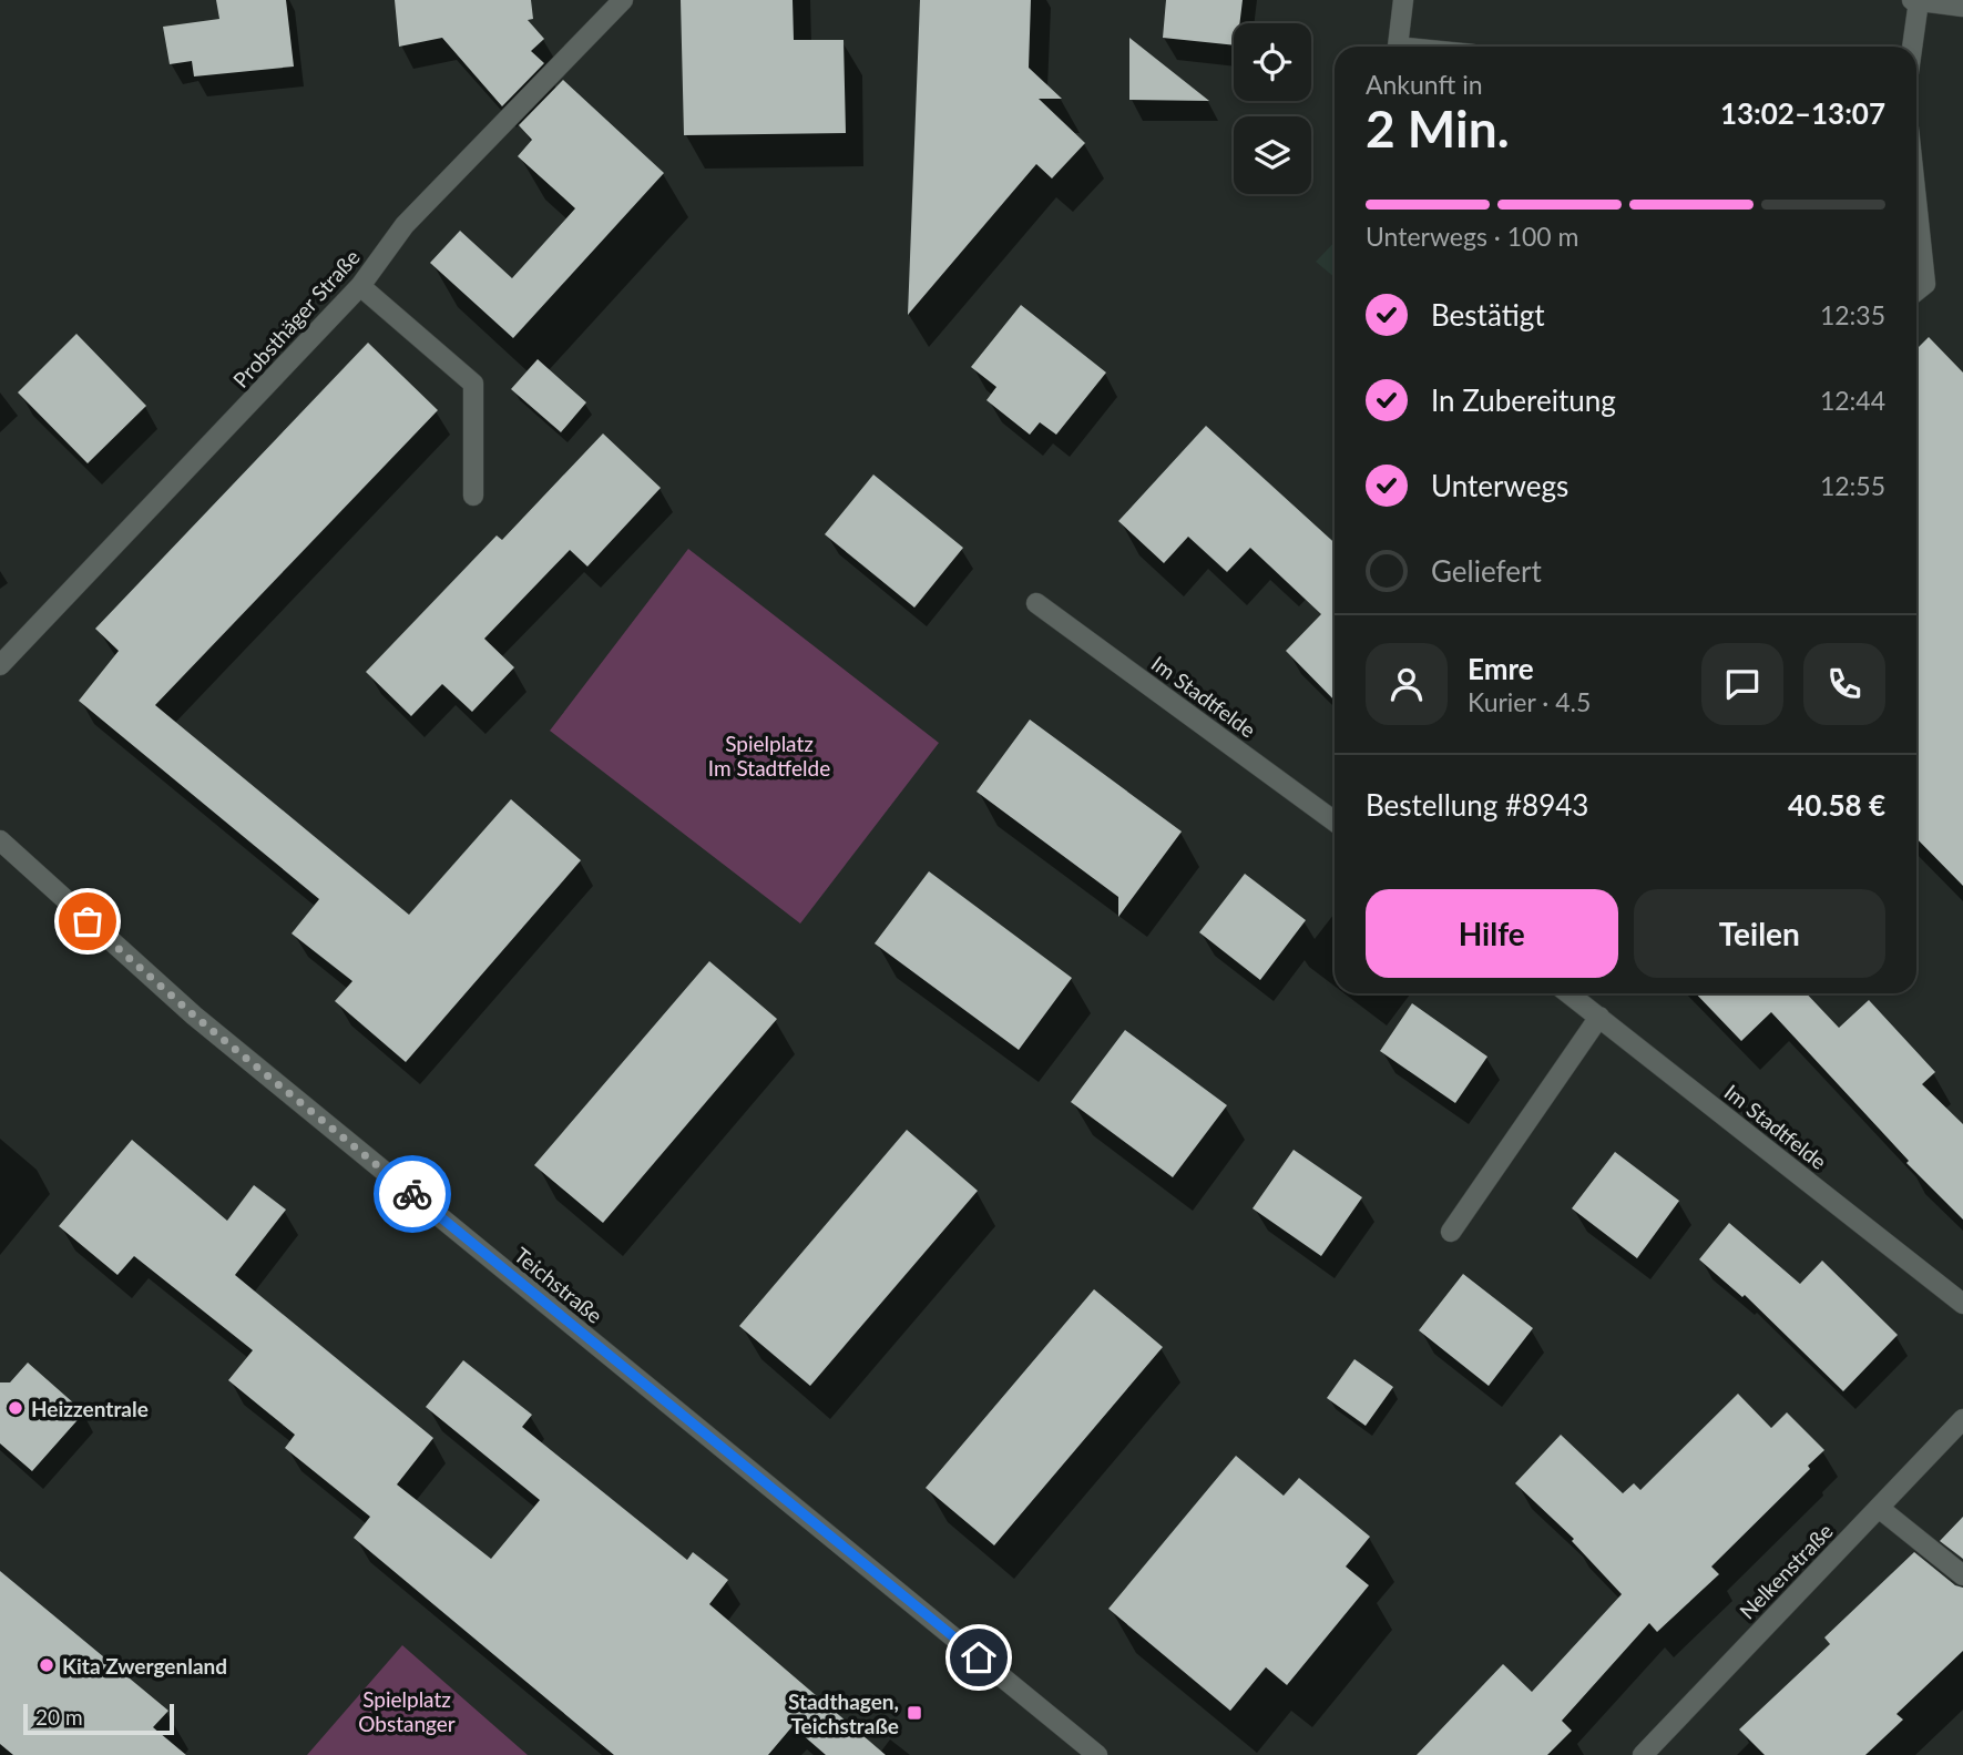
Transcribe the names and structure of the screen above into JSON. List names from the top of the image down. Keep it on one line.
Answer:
{"streets":{"street":["Probsthäger Straße","Im Stadtfelde","Teichstraße","Nelkenstraße"]},"parks":["Spielplatz Im Stadtfelde","Spielplatz Obstanger"],"places":{"other":["Heizzentrale","Kita Zwergenland"],"transit":["Stadthagen, Teichstraße"]},"scale_bar":"20 m","page":{"heading":["2 Min.","Ankunft in","13:02–13:07"],"panel":["Emre","Kurier · 4.5","Bestellung #8943","40.58 €"],"bar":"Unterwegs · 100 m","list":[["Bestätigt","12:35"],["In Zubereitung","12:44"],["Unterwegs","12:55"],"Geliefert"],"buttons":["Hilfe","Teilen"],"scale":"20 m"}}
